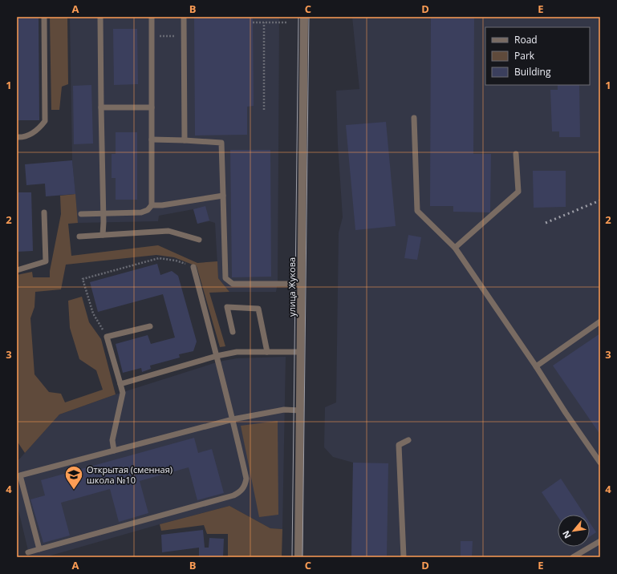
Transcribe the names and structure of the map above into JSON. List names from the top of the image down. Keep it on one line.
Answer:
{"streets":{"street":["улица Жукова"]},"places":{"school or university":["Открытая (сменная) школа №10"]},"legend":["Road","Park","Building"],"north":"bottom left","grid":{"columns":["A","B","C","D","E"],"rows":["1","2","3","4"]}}
